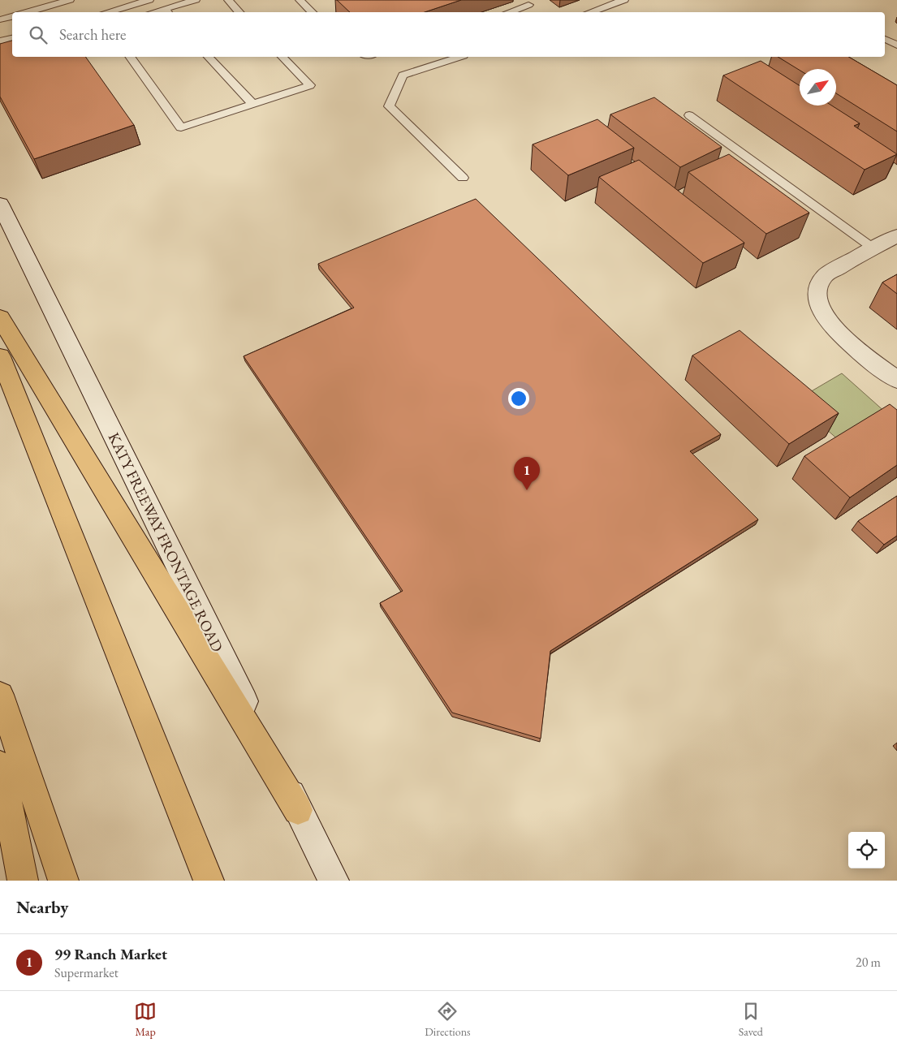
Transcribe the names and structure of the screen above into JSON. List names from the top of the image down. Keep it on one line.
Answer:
{"streets":{"main road":["KATY FREEWAY FRONTAGE ROAD"]},"north":"top right","page":{"search":"Search here","pins":"1","heading":"Nearby","list":[{"mark":"1","name":"99 Ranch Market","note":"Supermarket","value":"20 m"}],"nav":["Map","Directions","Saved"]}}
